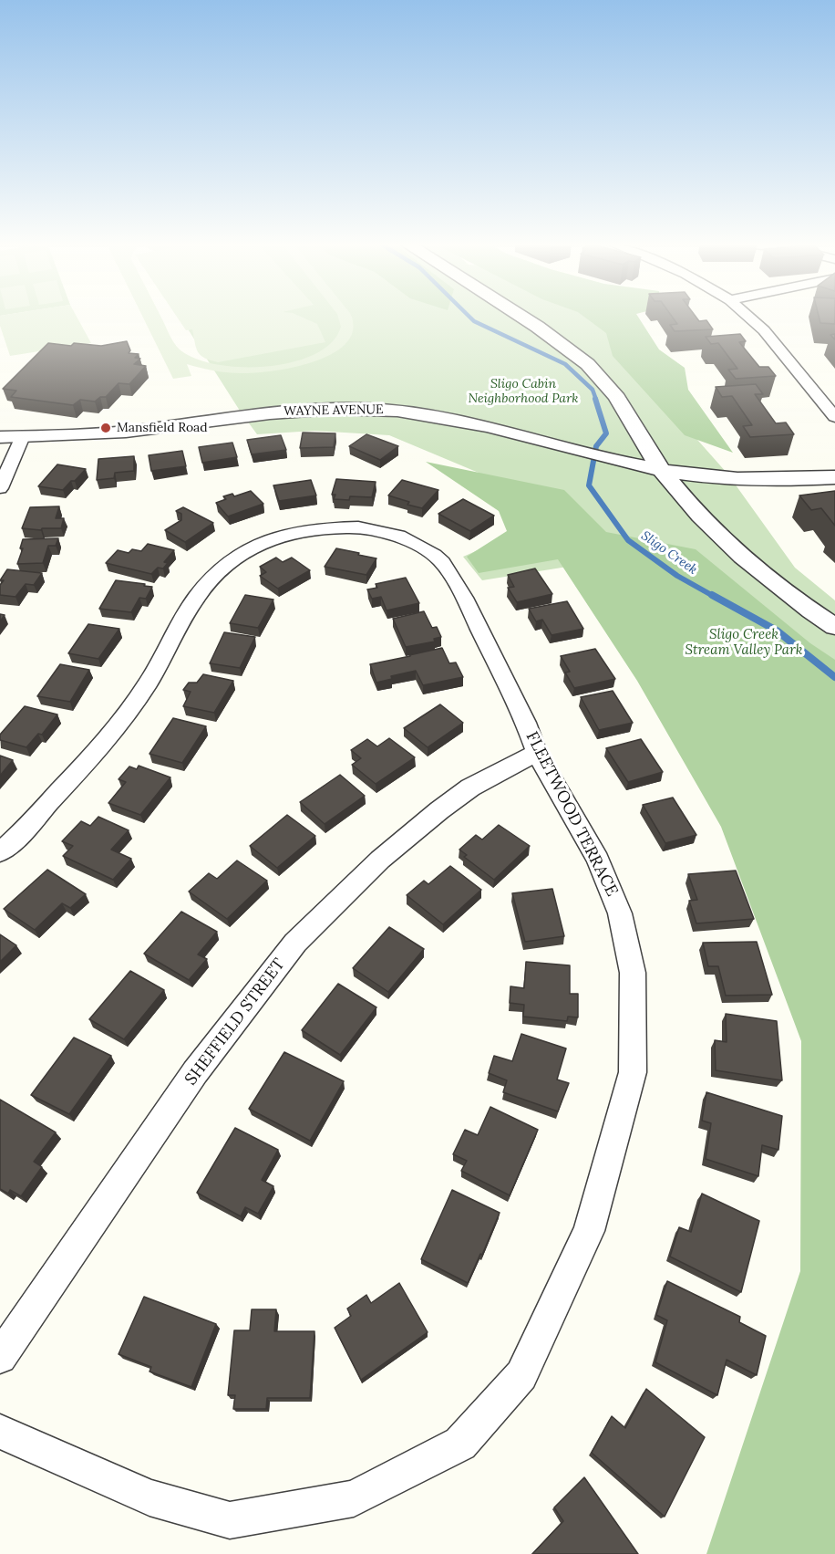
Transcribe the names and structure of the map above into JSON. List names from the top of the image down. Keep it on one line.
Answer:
{"streets":{"street":["WAYNE AVENUE","FLEETWOOD TERRACE","SHEFFIELD STREET"]},"crossings":[["FLEETWOOD TERRACE","SHEFFIELD STREET"]],"water":["Sligo Creek"],"parks":["Sligo Cabin Neighborhood Park","Sligo Creek Stream Valley Park"],"places":["Mansfield Road"]}
